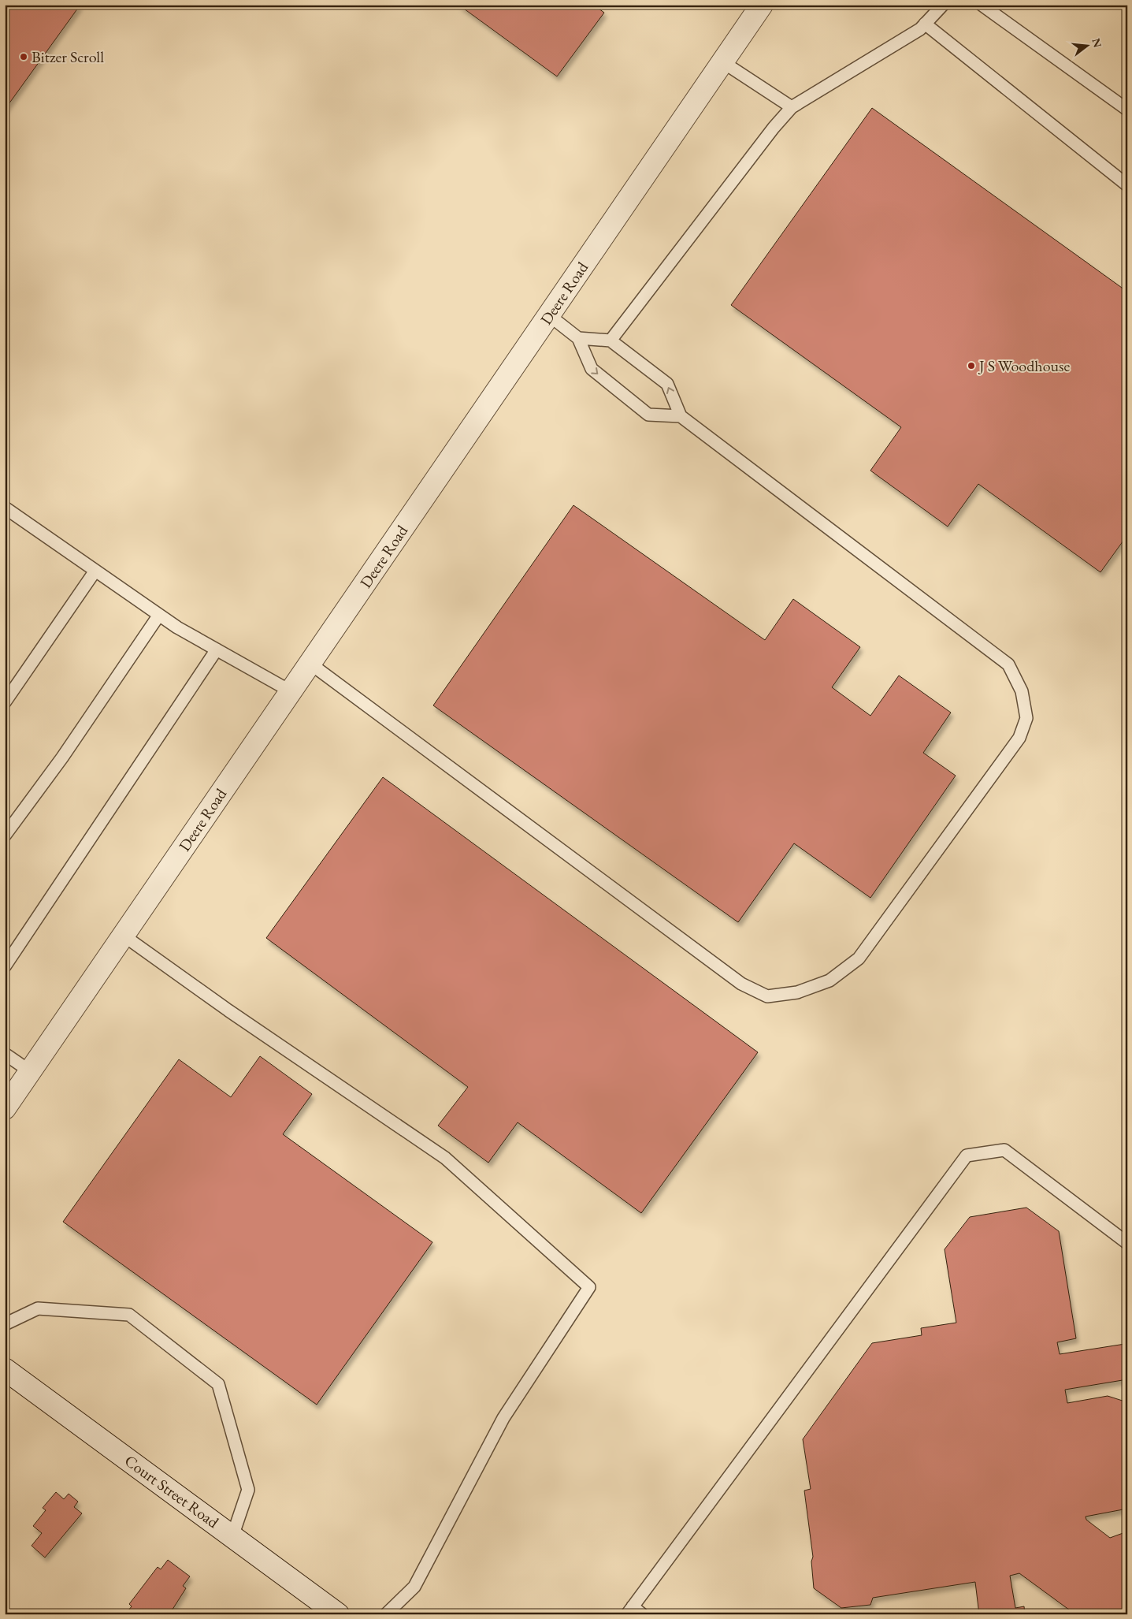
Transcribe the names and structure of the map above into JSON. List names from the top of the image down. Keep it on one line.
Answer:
{"streets":{"street":["Deere Road","Court Street Road"]},"places":["Bitzer Scroll","J S Woodhouse"],"north":"right"}
